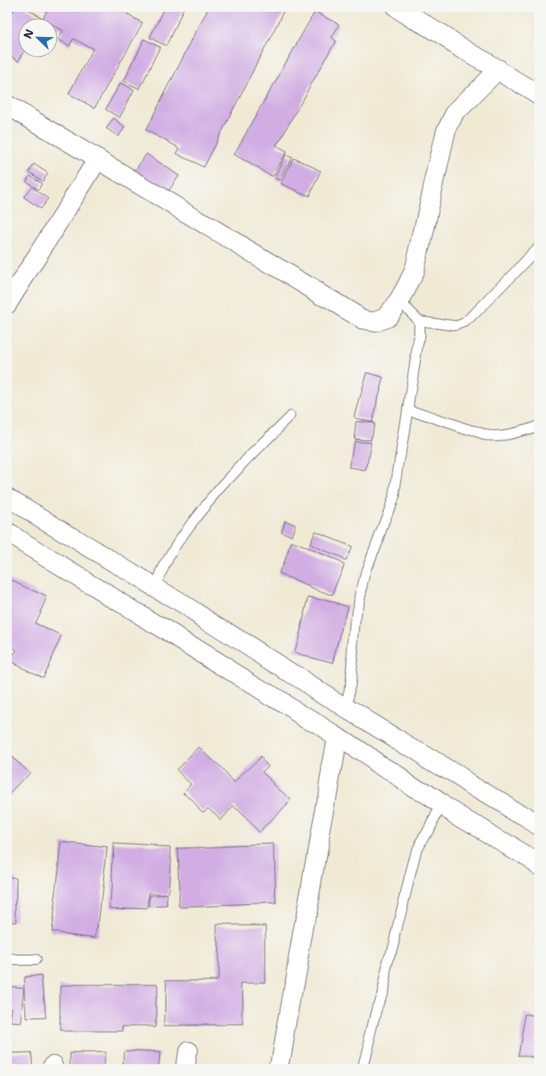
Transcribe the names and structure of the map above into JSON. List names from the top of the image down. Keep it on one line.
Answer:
{"north":"top left"}
